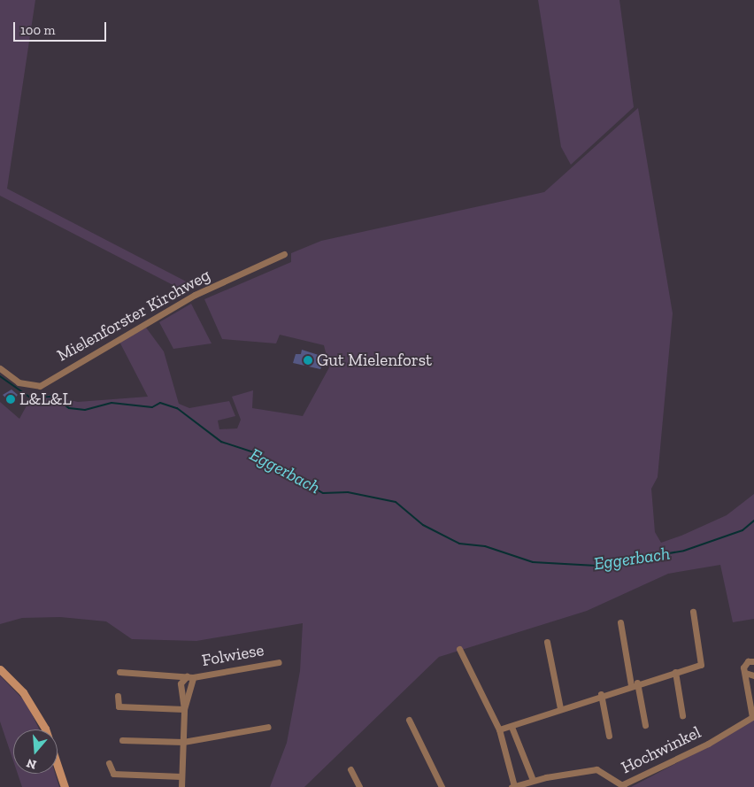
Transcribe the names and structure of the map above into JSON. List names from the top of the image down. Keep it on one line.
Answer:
{"streets":{"street":["Mielenforster Kirchweg","Folwiese","Hochwinkel"]},"water":["Eggerbach"],"places":["Gut Mielenforst","L&L&L"],"scale_bar":"100 m","north":"bottom"}
